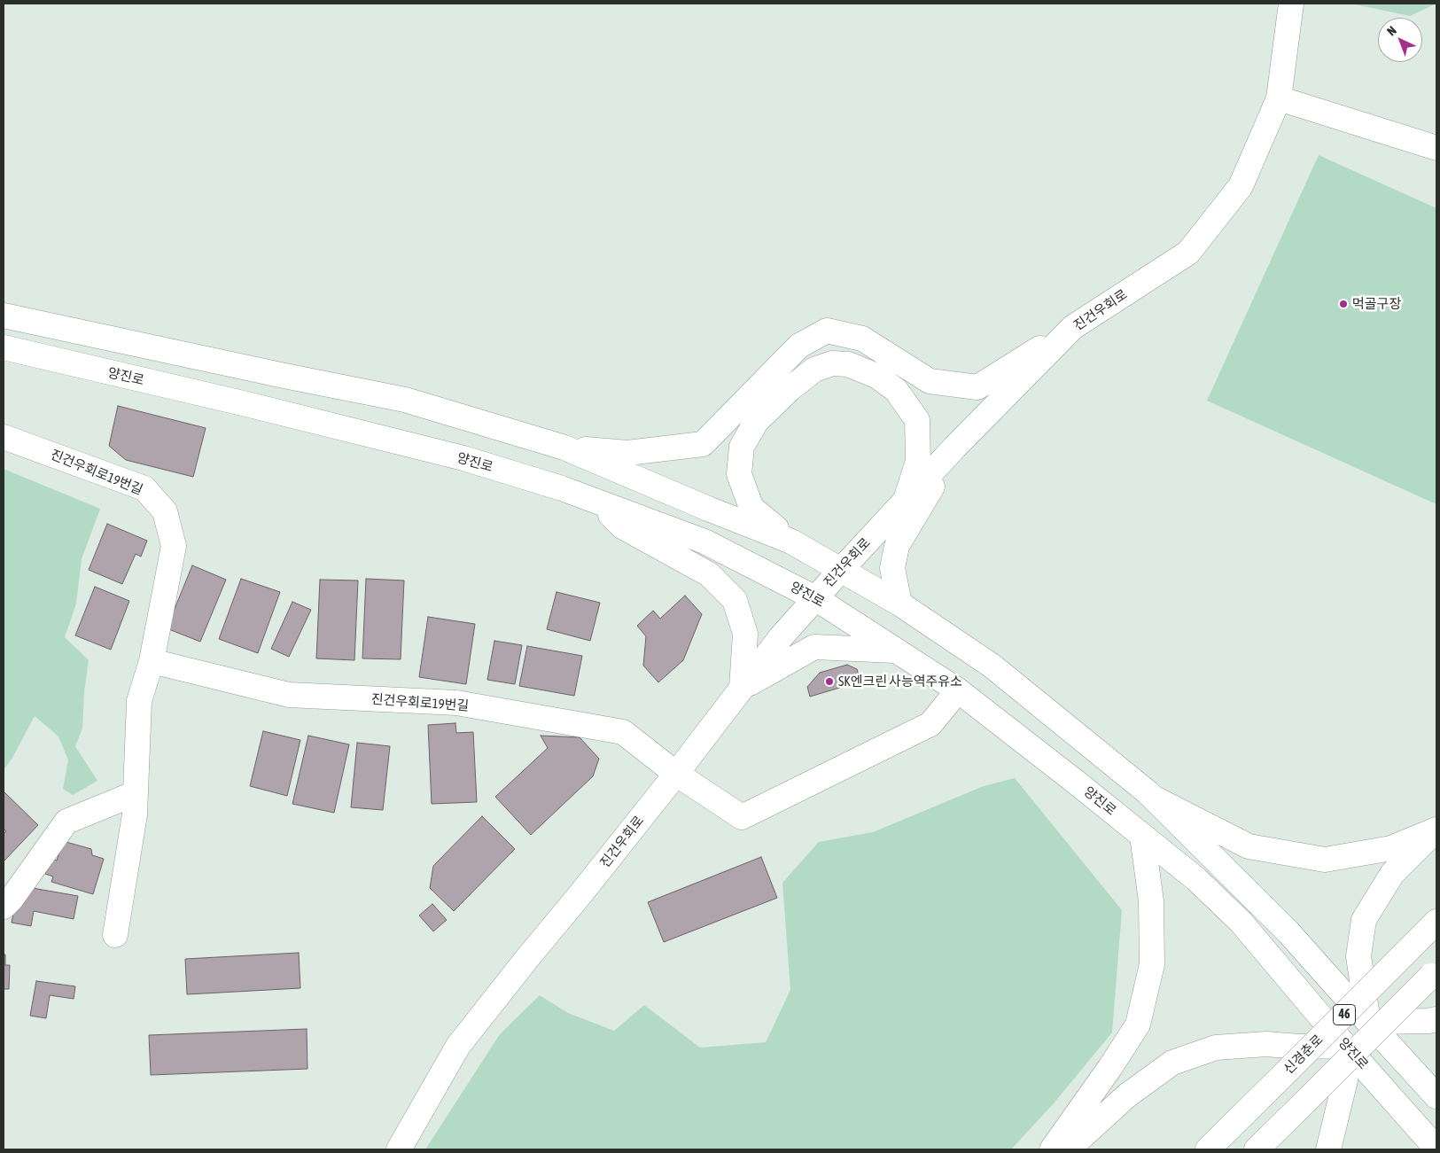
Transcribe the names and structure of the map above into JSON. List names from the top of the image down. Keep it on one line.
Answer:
{"streets":{"main road":["진건우회로","양진로","진건우회로19번길","46","신경춘로"]},"crossings":[["진건우회로","양진로"],["진건우회로","진건우회로19번길"],["양진로","진건우회로19번길"]],"places":["먹골구장","SK엔크린 사능역주유소"],"north":"top left"}
